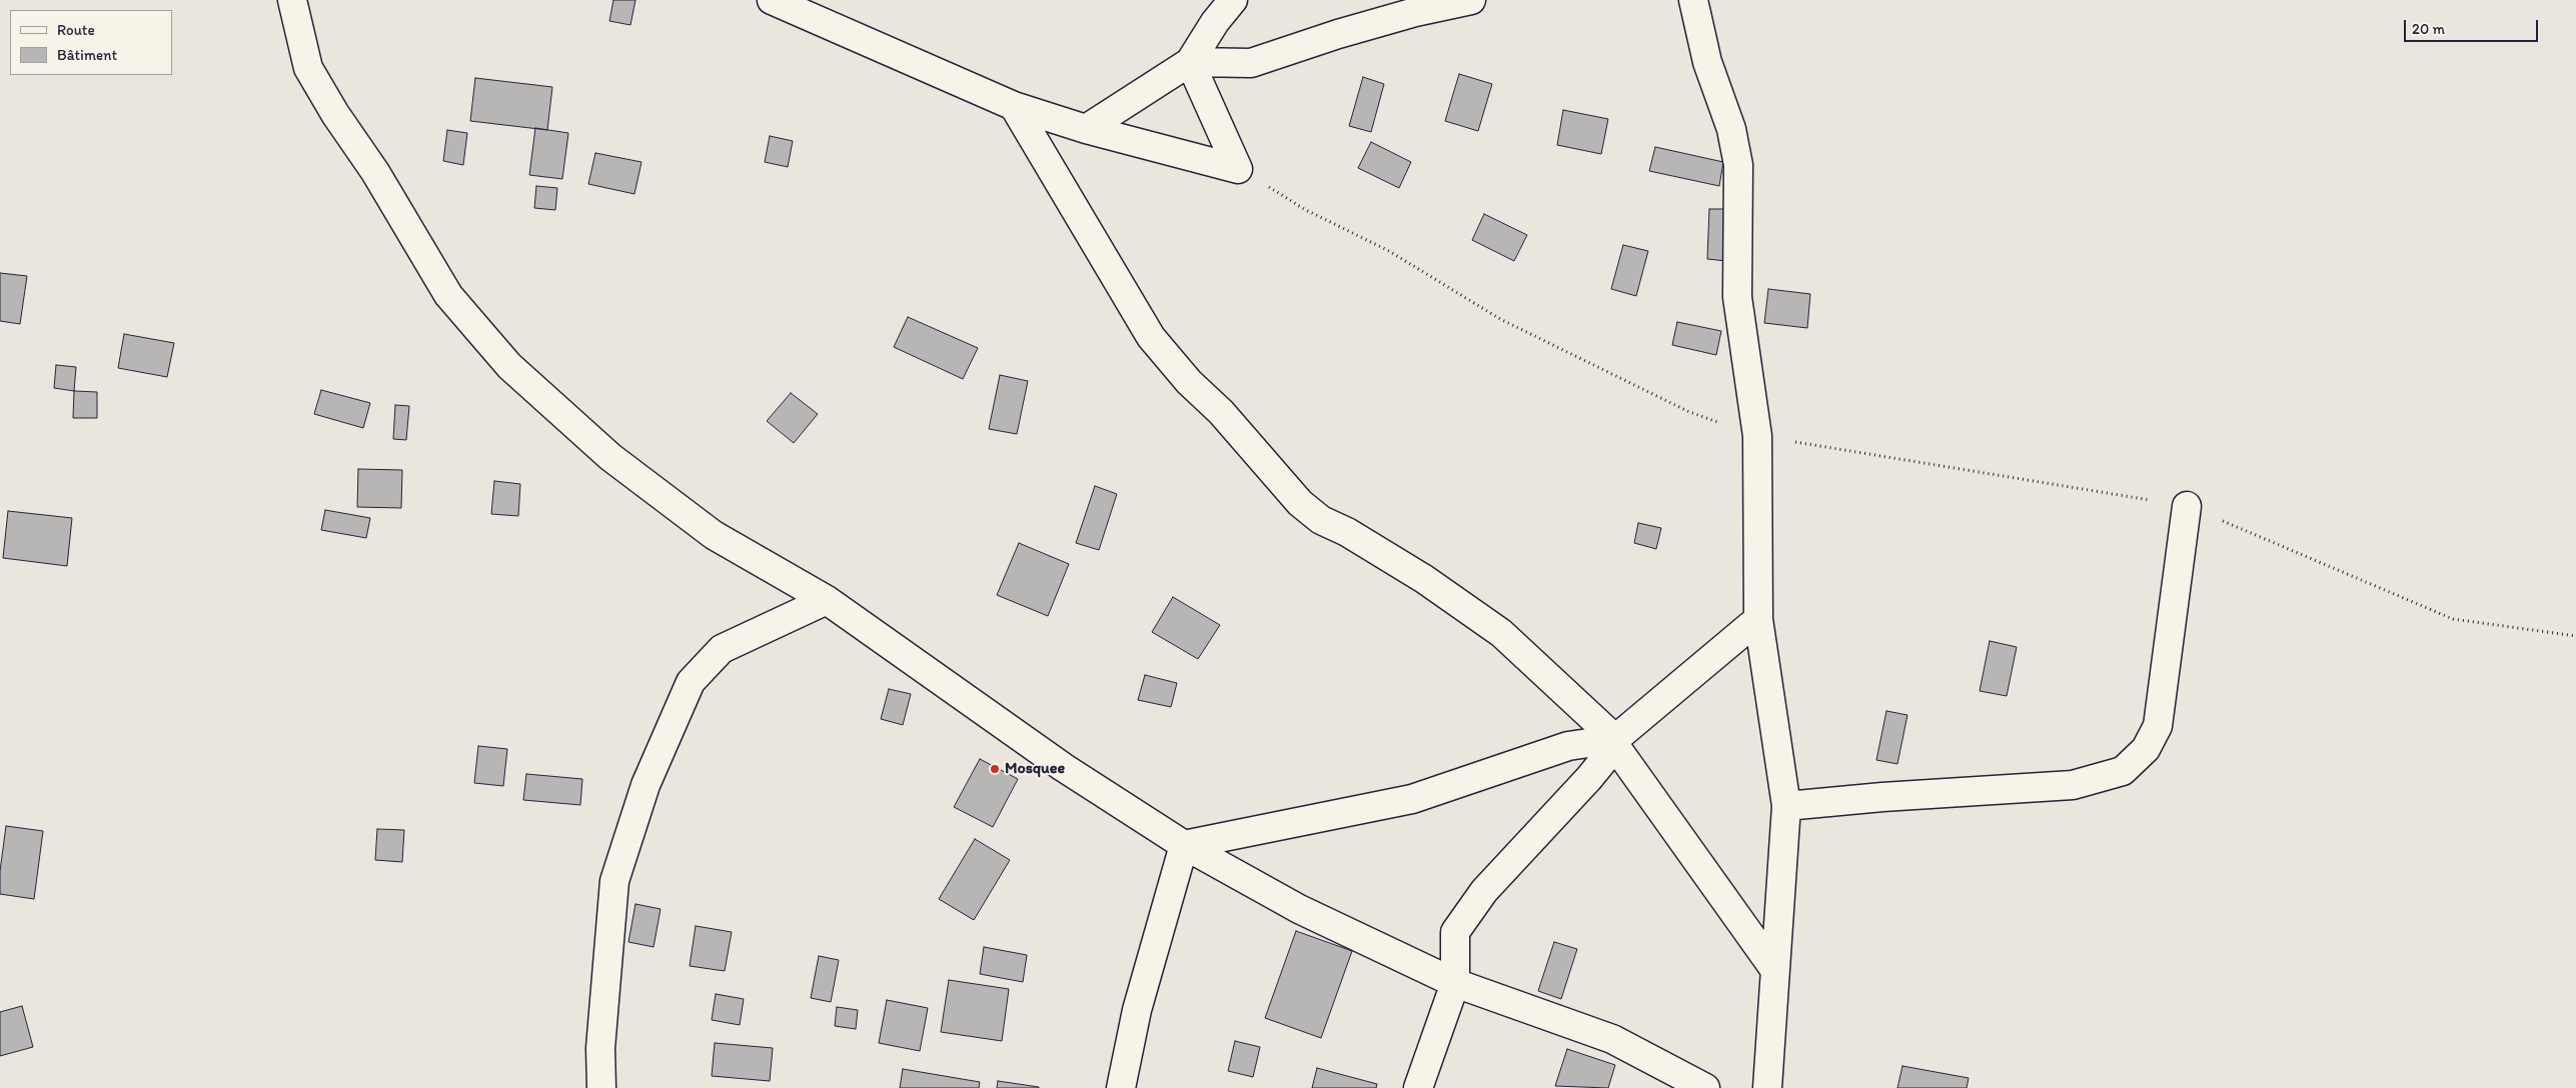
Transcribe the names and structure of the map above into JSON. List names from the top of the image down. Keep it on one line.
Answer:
{"places":["Mosquee"],"legend":["Route","Bâtiment"],"scale_bar":"20 m"}
